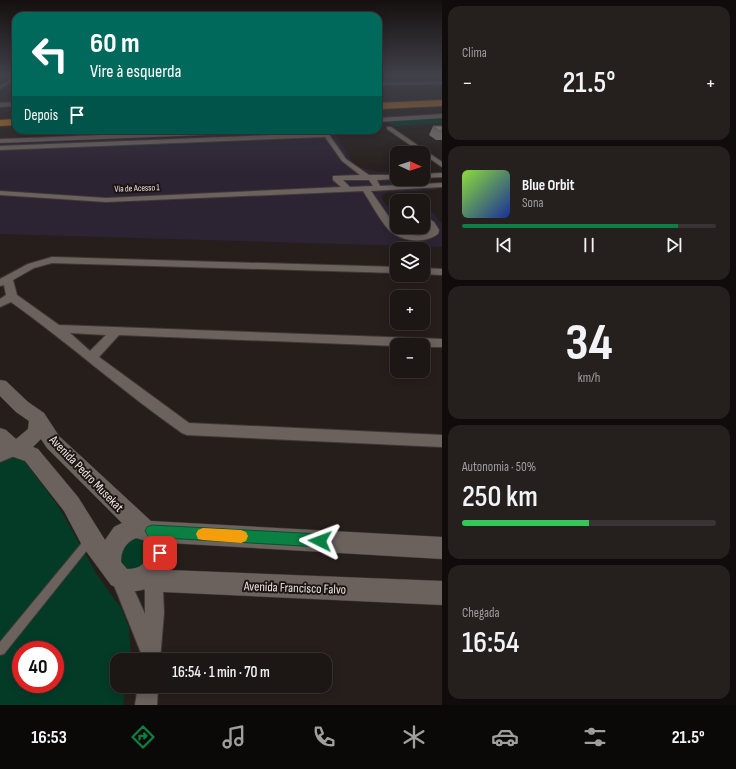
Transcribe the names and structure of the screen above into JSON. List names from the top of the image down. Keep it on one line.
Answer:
{"streets":{"street":["Via de Acesso 1","Avenida Pedro Musekat","Avenida Francisco Falvo"]},"crossings":[["Avenida Pedro Musekat","Avenida Francisco Falvo"]],"north":"right","page":{"tile":["Clima",["34","km/h"],["Autonomia · 50%","250 km"],["Chegada","16:54"]],"turn":["60 m","Vire à esquerda"],"heat":["−","21.5°","+"],"then":"Depois","map_buttons":["+","−"],"song":["Blue Orbit","Sona"],"limit":"40","trip":"16:54 · 1 min · 70 m","tabs":["16:53","21.5°"]}}
